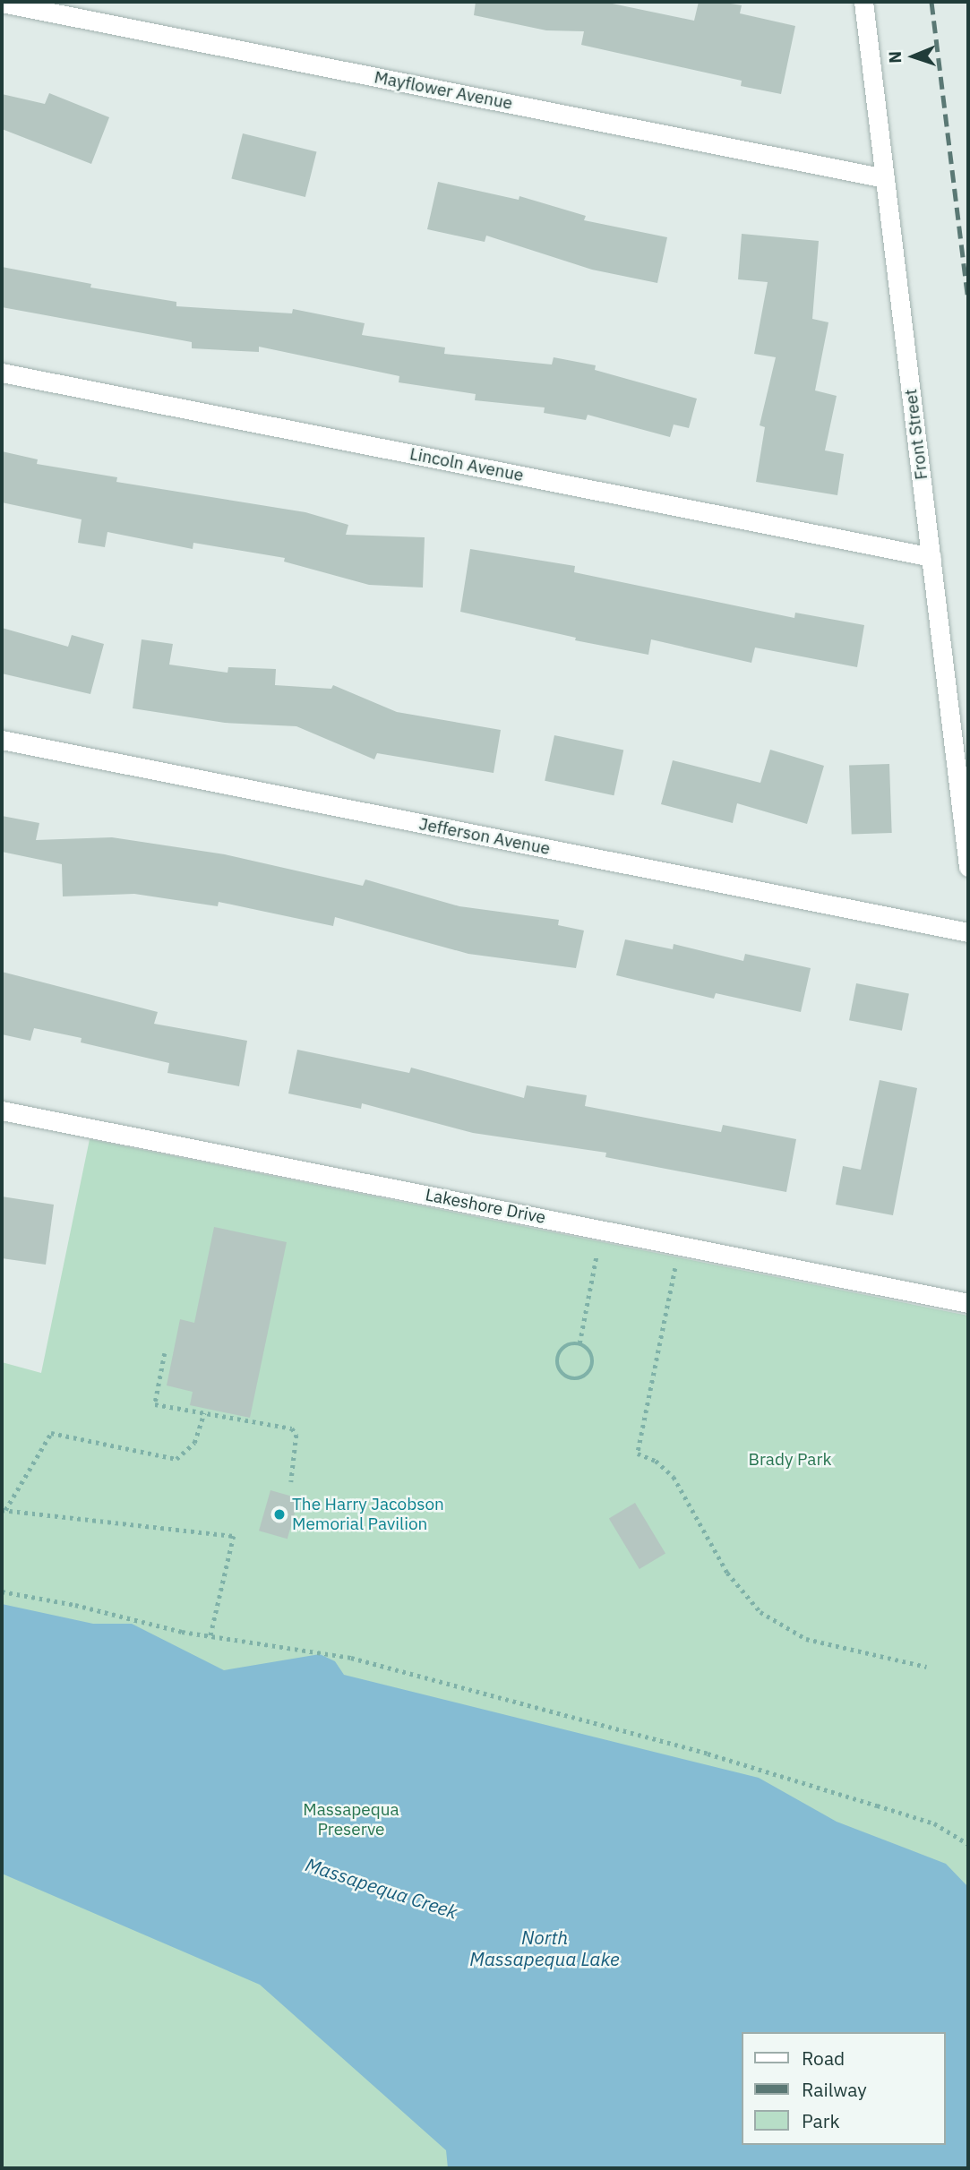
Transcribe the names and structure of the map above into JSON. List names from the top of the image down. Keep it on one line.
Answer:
{"streets":{"street":["Mayflower Avenue","Front Street","Lincoln Avenue","Jefferson Avenue","Lakeshore Drive"]},"crossings":[["Mayflower Avenue","Front Street"],["Front Street","Lincoln Avenue"]],"water":["Massapequa Creek","North Massapequa Lake"],"parks":["Brady Park","Massapequa Preserve"],"places":["The Harry Jacobson Memorial Pavilion"],"legend":["Road","Railway","Park"],"north":"left"}
